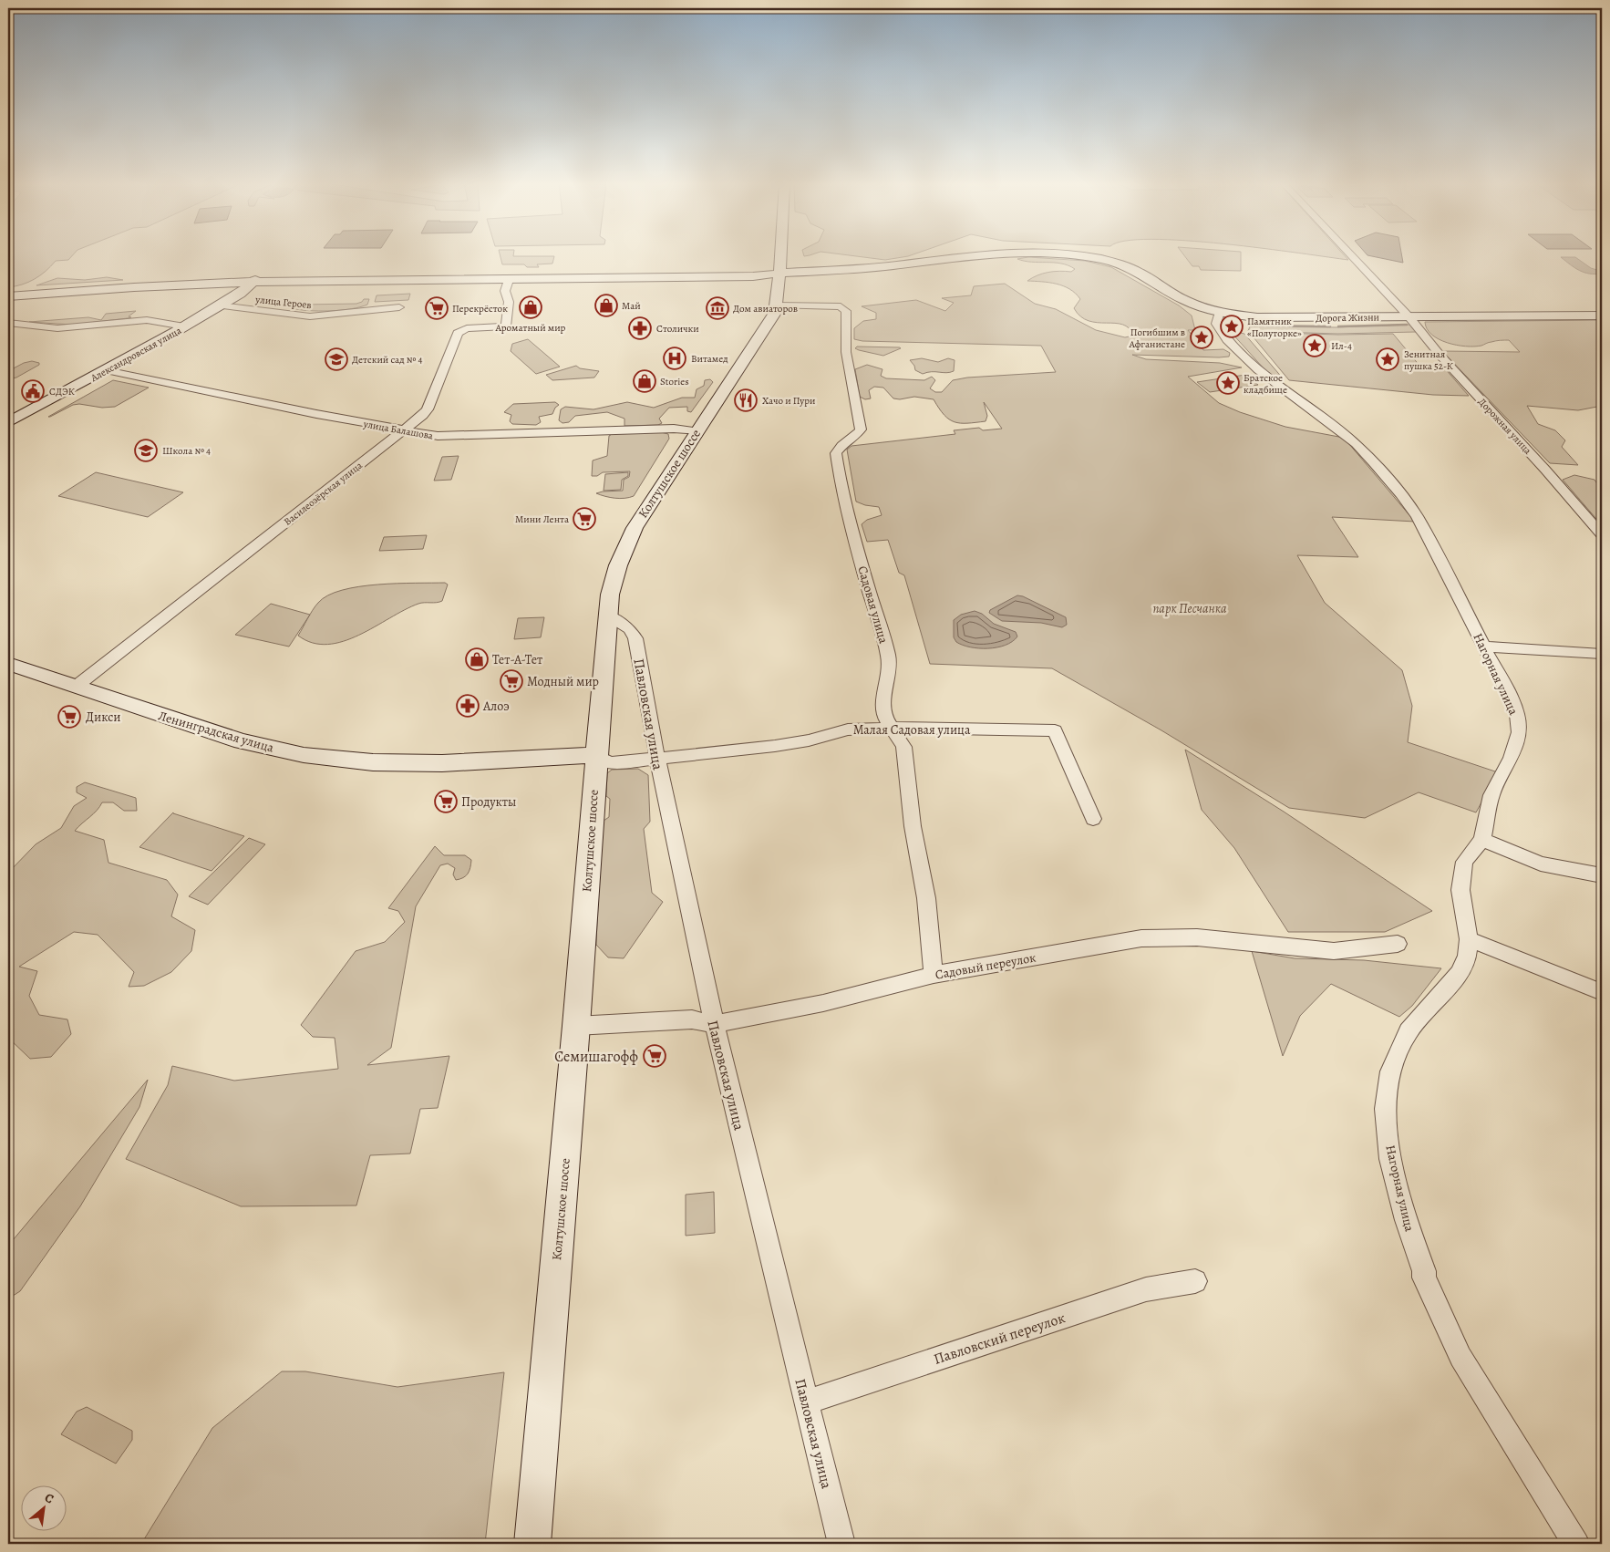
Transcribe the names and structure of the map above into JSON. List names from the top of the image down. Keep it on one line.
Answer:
{"streets":{"main road":["Дорога Жизни","Александровская улица","Колтушское шоссе","Ленинградская улица"],"street":["улица Героев","Дорожная улица","улица Балашова","Василеозёрская улица","Садовая улица","Нагорная улица","Павловская улица","Малая Садовая улица","Садовый переулок","Павловский переулок"]},"crossings":[["улица Героев","Александровская улица"],["Дорога Жизни","Александровская улица"],["Дорога Жизни","Дорожная улица"],["Дорога Жизни","Василеозёрская улица"],["Дорога Жизни","Нагорная улица"],["Александровская улица","улица Балашова"],["улица Балашова","Колтушское шоссе"],["улица Балашова","Василеозёрская улица"],["Колтушское шоссе","Садовая улица"],["Колтушское шоссе","Павловская улица"],["Колтушское шоссе","Малая Садовая улица"],["Колтушское шоссе","Ленинградская улица"],["Колтушское шоссе","Садовый переулок"],["Василеозёрская улица","Ленинградская улица"],["Садовая улица","Малая Садовая улица"],["Садовая улица","Садовый переулок"],["Павловская улица","Малая Садовая улица"],["Павловская улица","Садовый переулок"],["Павловская улица","Павловский переулок"],["Малая Садовая улица","Ленинградская улица"]],"parks":["парк Песчанка"],"places":{"shop":["Май","Ароматный мир","Stories","Тет-А-Тет"],"supermarket":["Перекрёсток","Мини Лента","Модный мир","Дикси","Продукты","Семишагофф"],"museum":["Дом авиаторов"],"place":["Памятник «Полуторке»","Погибшим в Афганистане","Ил-4","Зенитная пушка 52-К","Братское кладбище"],"pharmacy":["Столички","Алоэ"],"hospital":["Витамед"],"school or university":["Детский сад № 4","Школа № 4"],"public building":["СДЭК"],"restaurant":["Хачо и Пури"]},"north":"top right"}
